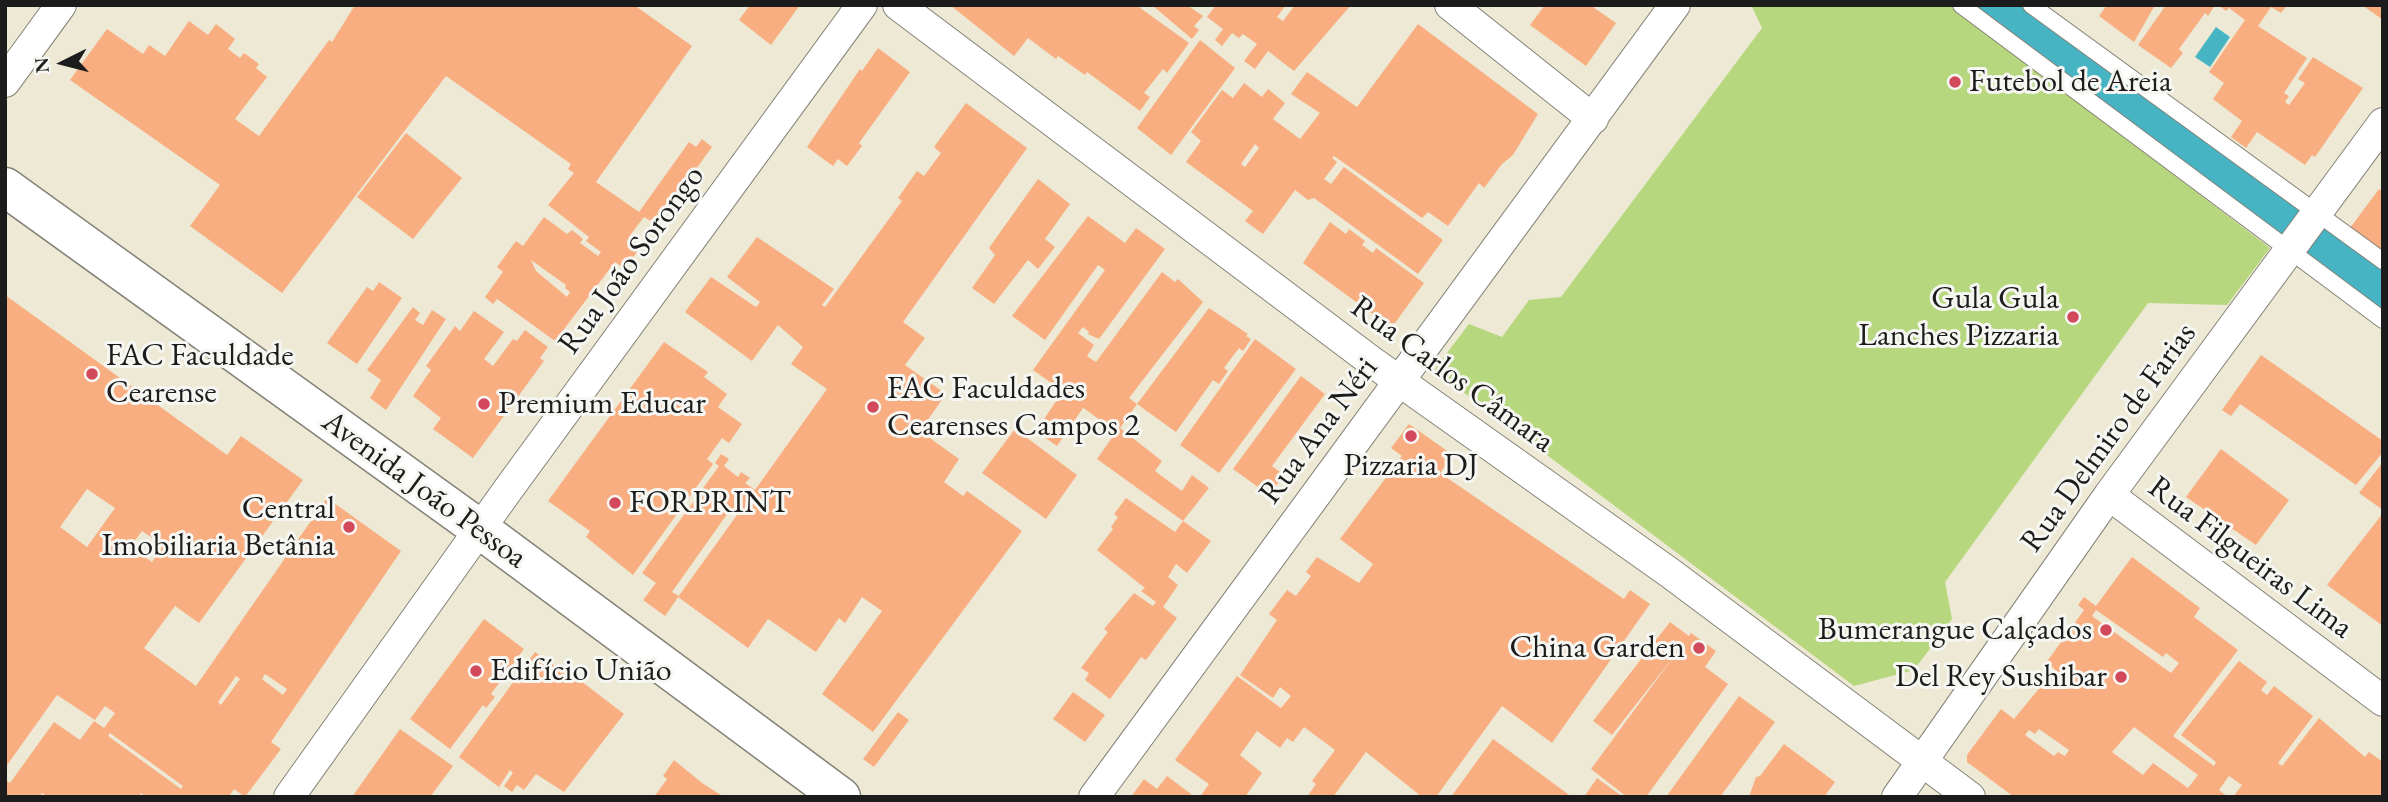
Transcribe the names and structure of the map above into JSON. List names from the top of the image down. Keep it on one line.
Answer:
{"streets":{"main road":["Avenida João Pessoa"],"street":["Rua João Sorongo","Rua Carlos Câmara","Rua Ana Néri","Rua Delmiro de Farias","Rua Filgueiras Lima"]},"crossings":[["Rua João Sorongo","Avenida João Pessoa"],["Rua Carlos Câmara","Rua Ana Néri"],["Rua Carlos Câmara","Rua Delmiro de Farias"],["Rua Delmiro de Farias","Rua Filgueiras Lima"]],"places":["Futebol de Areia","Gula Gula Lanches Pizzaria","FAC Faculdade Cearense","Premium Educar","FAC Faculdades Cearenses Campos 2","Pizzaria DJ","FORPRINT","Central Imobiliaria Betânia","Bumerangue Calçados","China Garden","Edifício União","Del Rey Sushibar"],"north":"left"}
